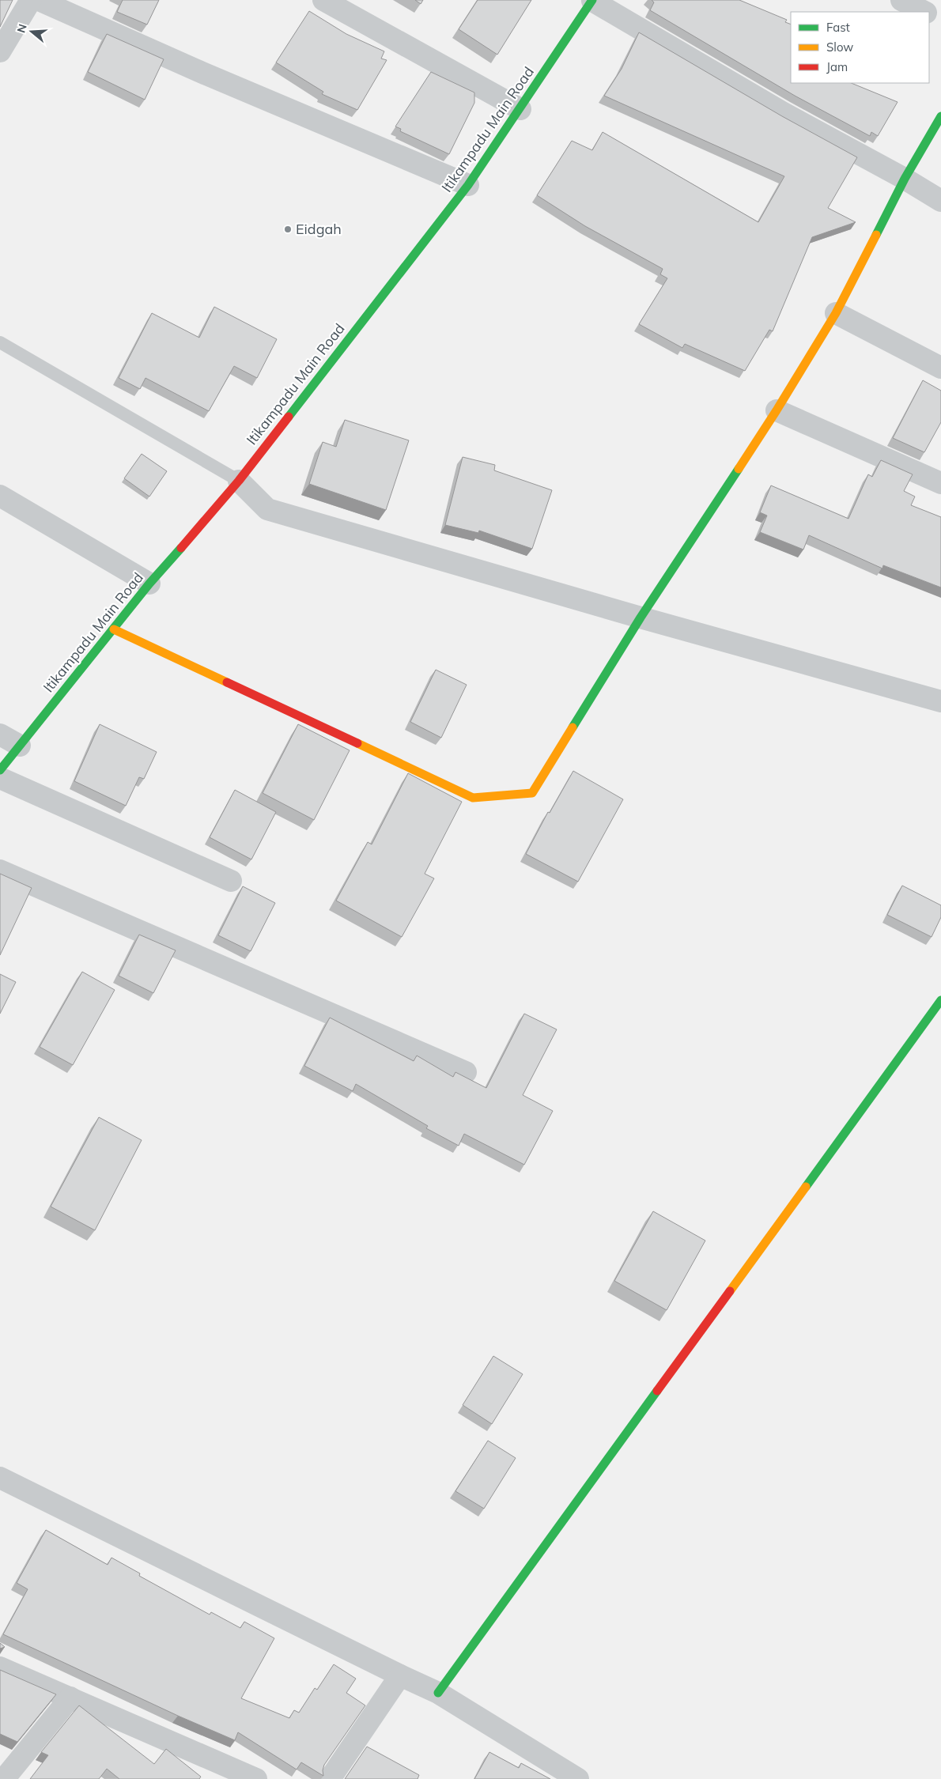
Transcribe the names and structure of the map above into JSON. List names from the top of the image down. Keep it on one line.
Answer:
{"streets":{"street":["Itikampadu Main Road"]},"places":["Eidgah"],"legend":["Fast","Slow","Jam"],"north":"left"}
